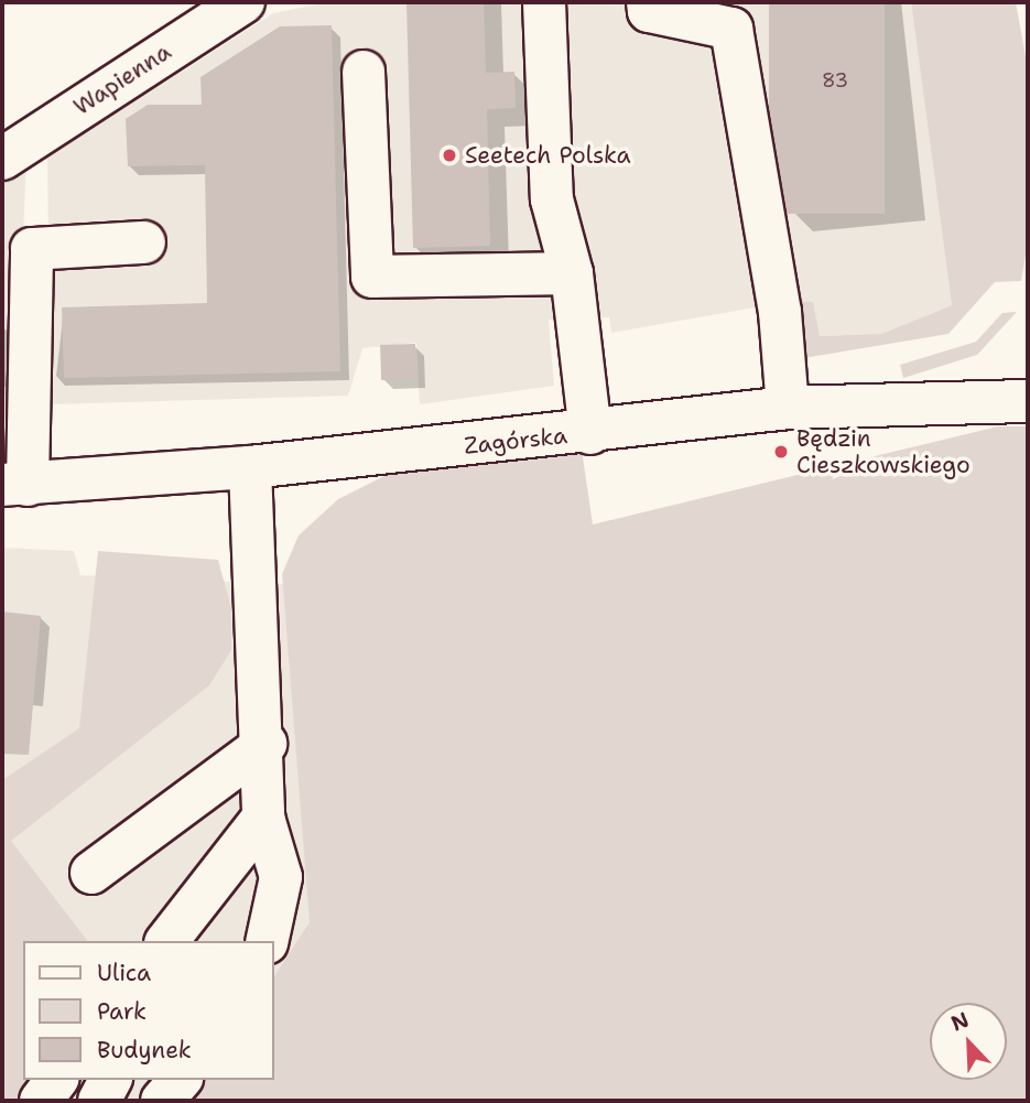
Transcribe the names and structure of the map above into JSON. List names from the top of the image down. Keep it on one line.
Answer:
{"streets":{"street":["Wapienna","Zagórska"]},"places":["Seetech Polska","Będzin Cieszkowskiego"],"house_numbers":["83"],"legend":["Ulica","Park","Budynek"],"north":"top left"}
